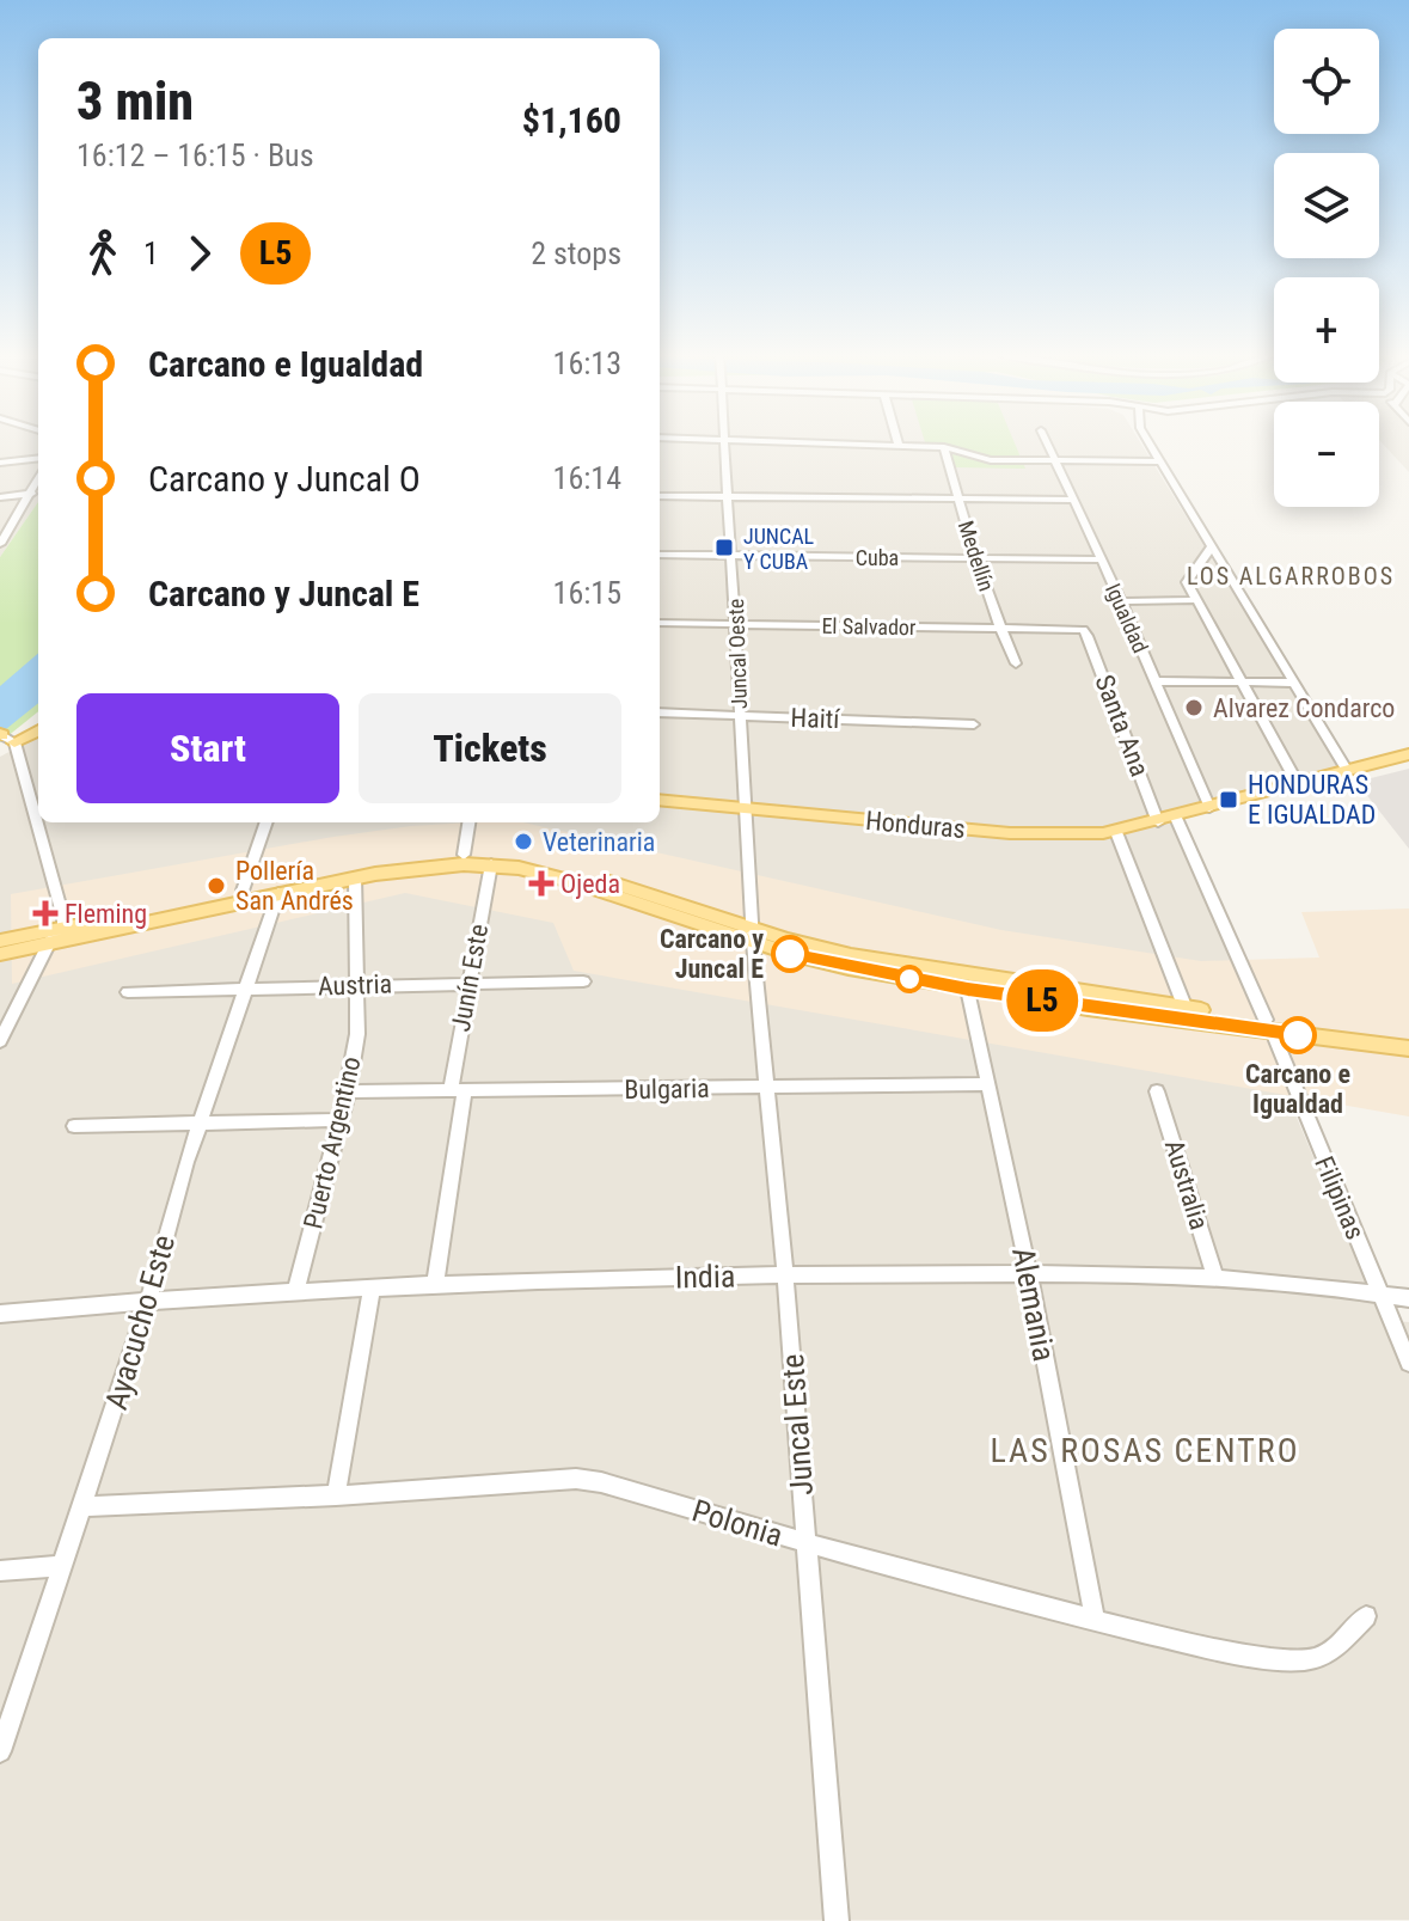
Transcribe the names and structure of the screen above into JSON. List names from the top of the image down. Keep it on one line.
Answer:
{"streets":{"main road":["Honduras"],"street":["Medellín","Cuba","Igualdad","El Salvador","Juncal Oeste","Haití","Santa Ana","Junín Este","Austria","Bulgaria","Puerto Argentino","Australia","Filipinas","India","Alemania","Ayacucho Este","Juncal Este","Polonia"]},"crossings":[["Medellín","Cuba"],["Medellín","El Salvador"],["Cuba","Igualdad"],["Cuba","Juncal Oeste"],["Igualdad","Honduras"],["El Salvador","Juncal Oeste"],["El Salvador","Santa Ana"],["Juncal Oeste","Haití"],["Juncal Oeste","Honduras"],["Juncal Oeste","Juncal Este"],["Santa Ana","Honduras"],["Junín Este","Austria"],["Junín Este","Bulgaria"],["Junín Este","India"],["Austria","Puerto Argentino"],["Austria","Ayacucho Este"],["Bulgaria","Puerto Argentino"],["Bulgaria","Alemania"],["Bulgaria","Juncal Este"],["Puerto Argentino","India"],["Australia","India"],["Filipinas","India"],["India","Alemania"],["India","Ayacucho Este"],["India","Juncal Este"],["Alemania","Polonia"],["Ayacucho Este","Polonia"],["Juncal Este","Polonia"]],"districts":["LOS ALGARROBOS","LAS ROSAS CENTRO"],"places":{"transit":["JUNCAL Y CUBA","HONDURAS E IGUALDAD"],"other":["Alvarez Condarco","Veterinaria","Pollería San Andrés","Carcano y Juncal E","Carcano e Igualdad"],"health":["Ojeda","Fleming"]},"lines":["bus line L5"],"page":{"on_map":"L5","map_buttons":["+","−"],"heading":["3 min","16:12 – 16:15 · Bus","$1,160"],"legs":["1","L5","2 stops"],"list":[{"name":"Carcano e Igualdad","value":"16:13"},{"name":"Carcano y Juncal O","value":"16:14"},{"name":"Carcano y Juncal E","value":"16:15"}],"buttons":["Start","Tickets"]}}
